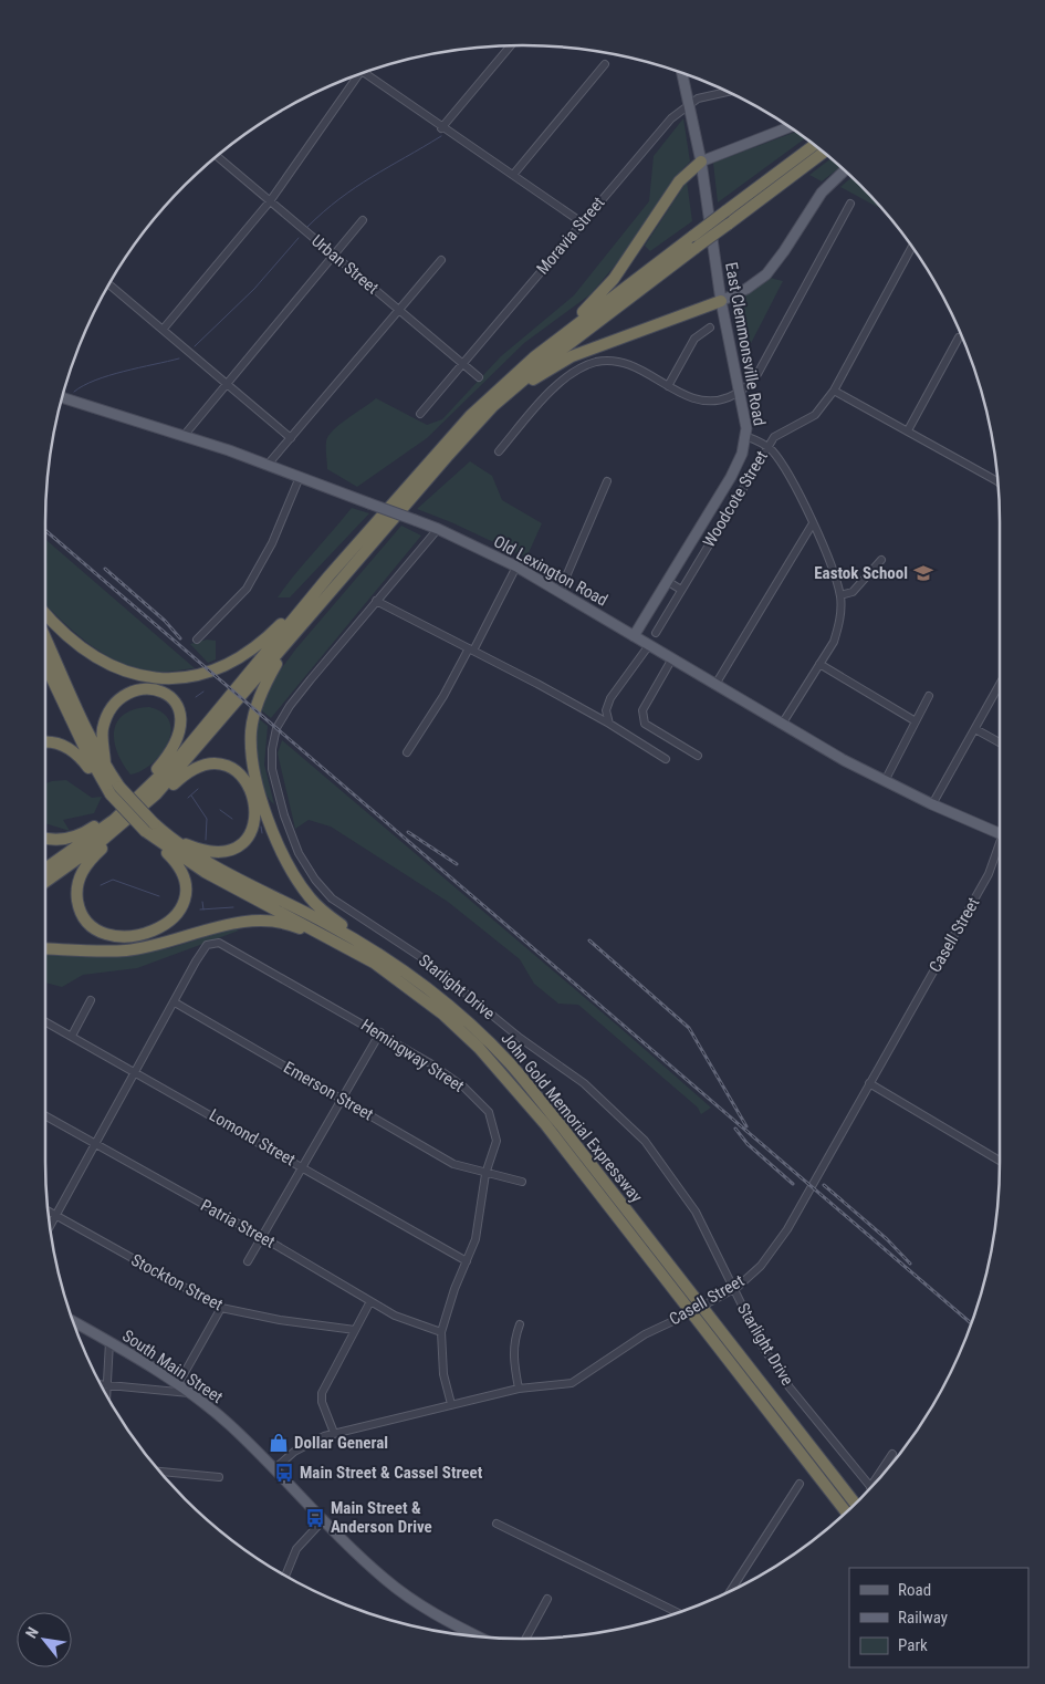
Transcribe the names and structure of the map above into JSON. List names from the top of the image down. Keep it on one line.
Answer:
{"streets":{"highway":["John Gold Memorial Expressway"],"main road":["East Clemmonsville Road","Old Lexington Road","South Main Street"],"street":["Moravia Street","Urban Street","Woodcote Street","Casell Street","Starlight Drive","Hemingway Street","Emerson Street","Lomond Street","Patria Street","Stockton Street"]},"crossings":[["Moravia Street","Urban Street"],["Moravia Street","East Clemmonsville Road"],["East Clemmonsville Road","Old Lexington Road"],["Old Lexington Road","Starlight Drive"],["Casell Street","Starlight Drive"],["Casell Street","Hemingway Street"],["Casell Street","South Main Street"],["Hemingway Street","Emerson Street"],["Hemingway Street","Lomond Street"],["Hemingway Street","Patria Street"]],"places":{"school or university":["Eastok School"],"shop":["Dollar General"],"bus stop":["Main Street & Cassel Street","Main Street & Anderson Drive"]},"legend":["Road","Railway","Park"],"north":"top left"}
